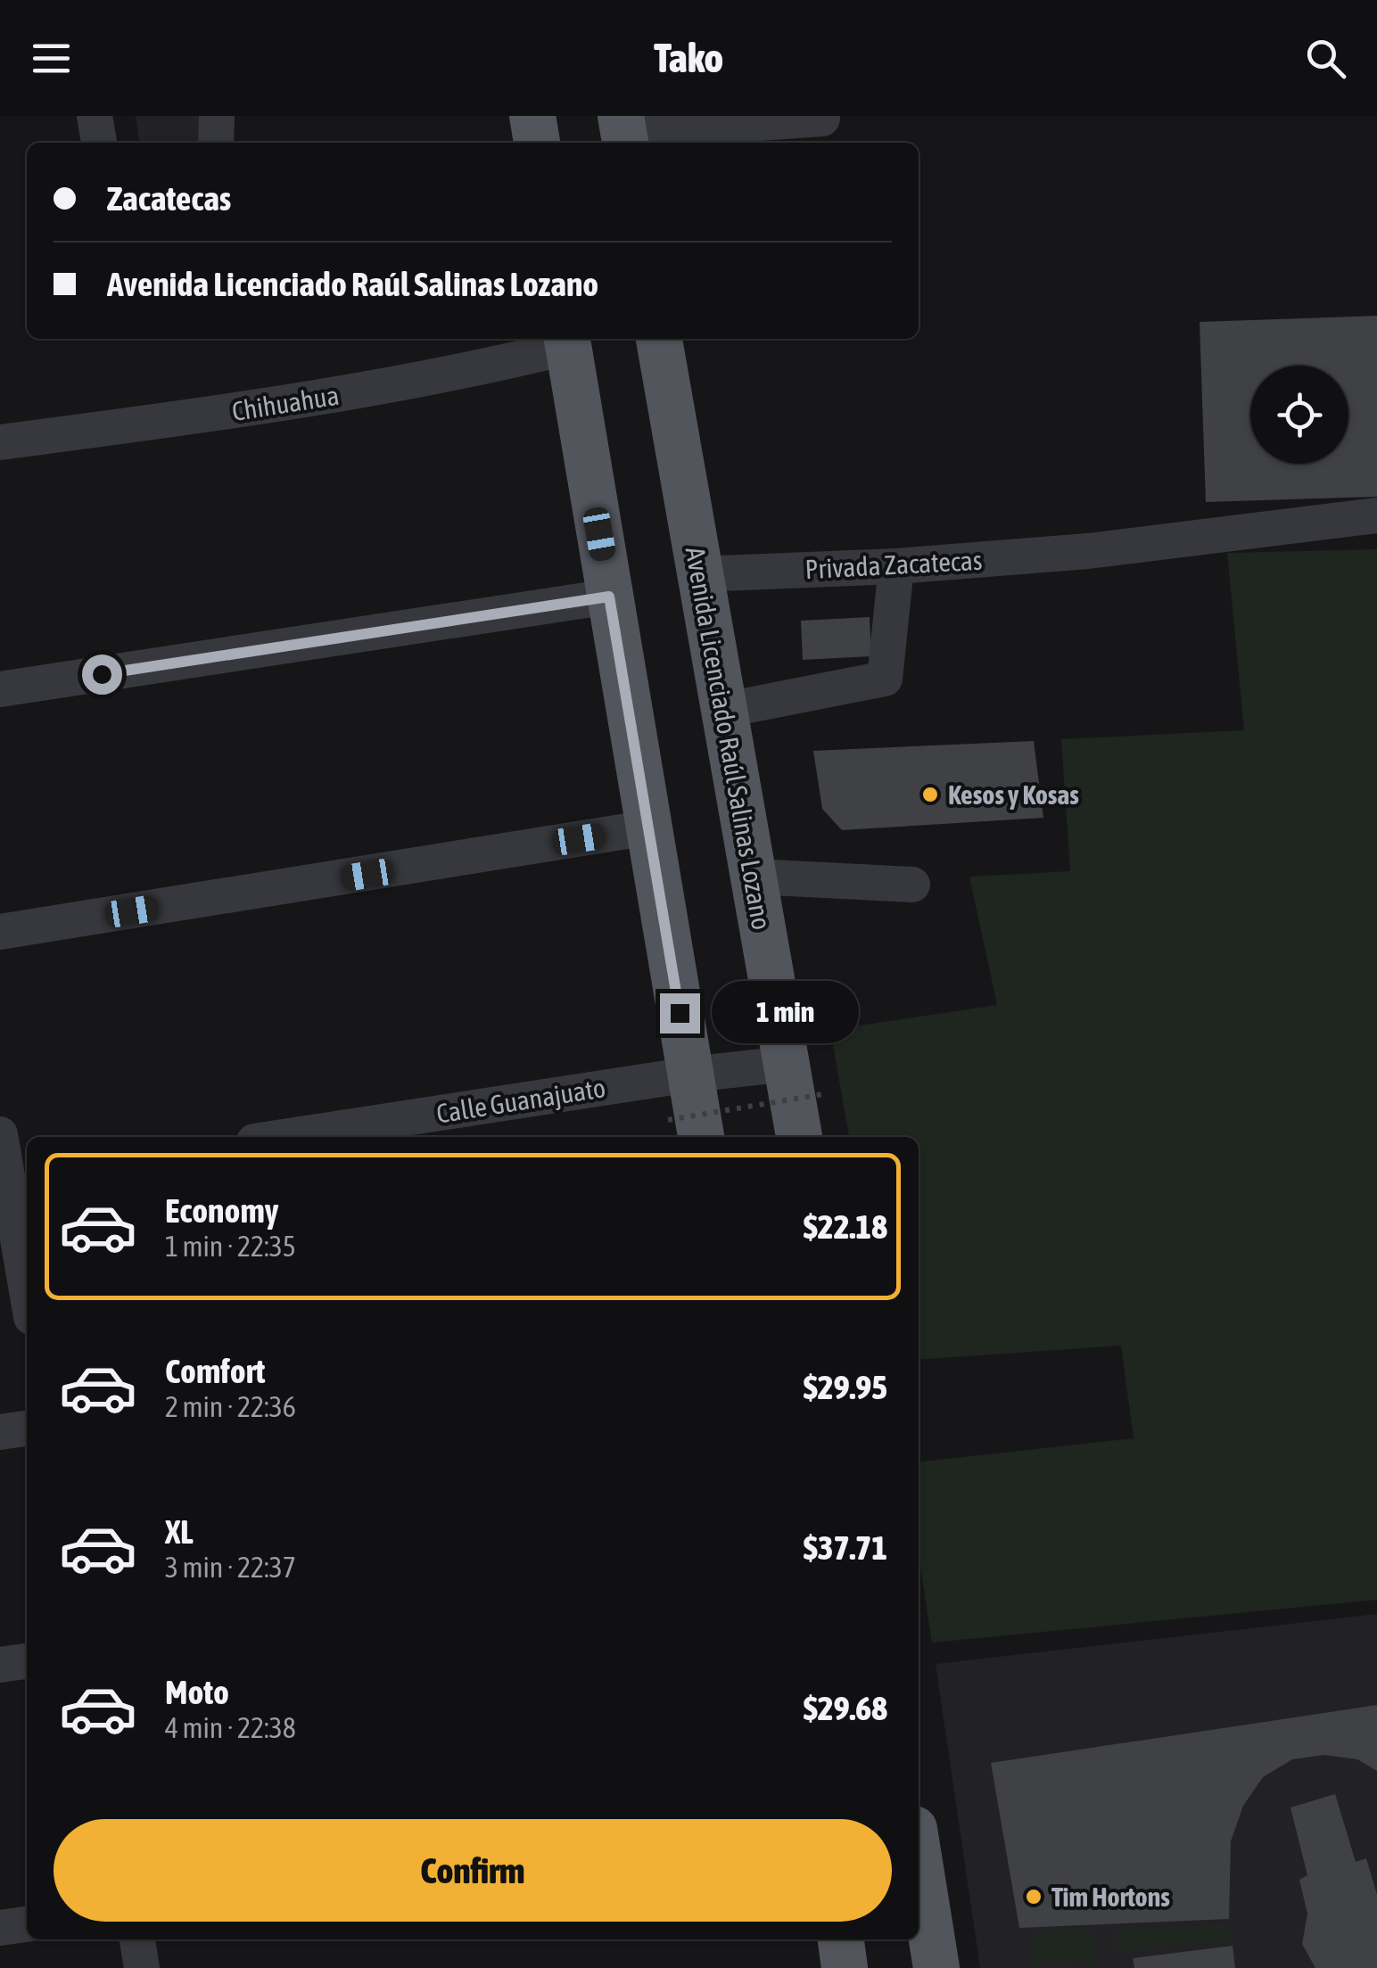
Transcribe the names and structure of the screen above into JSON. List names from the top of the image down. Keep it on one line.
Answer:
{"streets":{"main road":["Avenida Licenciado Raúl Salinas Lozano"],"street":["Chihuahua","Privada Zacatecas","Calle Guanajuato"]},"crossings":[["Privada Zacatecas","Avenida Licenciado Raúl Salinas Lozano"],["Avenida Licenciado Raúl Salinas Lozano","Calle Guanajuato"]],"places":["Kesos y Kosas","Tim Hortons"],"page":{"header":"Tako","banner":["Zacatecas","Avenida Licenciado Raúl Salinas Lozano"],"bubble":"1 min","list":[{"name":"Economy","note":"1 min · 22:35","value":"$22.18"},{"name":"Comfort","note":"2 min · 22:36","value":"$29.95"},{"name":"XL","note":"3 min · 22:37","value":"$37.71"},{"name":"Moto","note":"4 min · 22:38","value":"$29.68"}],"buttons":"Confirm"}}
